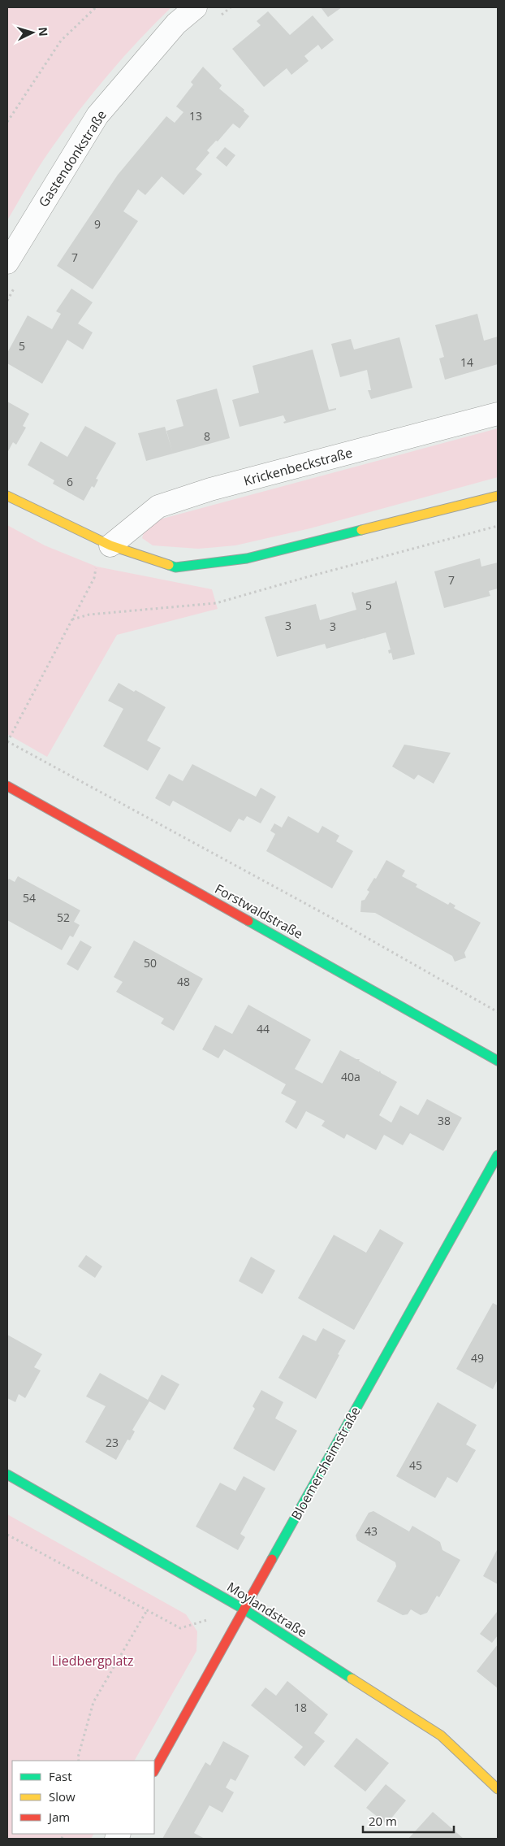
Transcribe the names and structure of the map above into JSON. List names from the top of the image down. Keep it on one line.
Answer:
{"streets":{"street":["Gastendonkstraße","Krickenbeckstraße","Forstwaldstraße","Bloemersheimstraße","Moylandstraße"]},"crossings":[["Bloemersheimstraße","Moylandstraße"]],"parks":["Liedbergplatz"],"house_numbers":["13","9","7","5","14","8","6","7","5","3","3","54","52","50","48","44","40a","38","49","23","45","43","18"],"legend":["Fast","Slow","Jam"],"scale_bar":"20 m","north":"right"}
